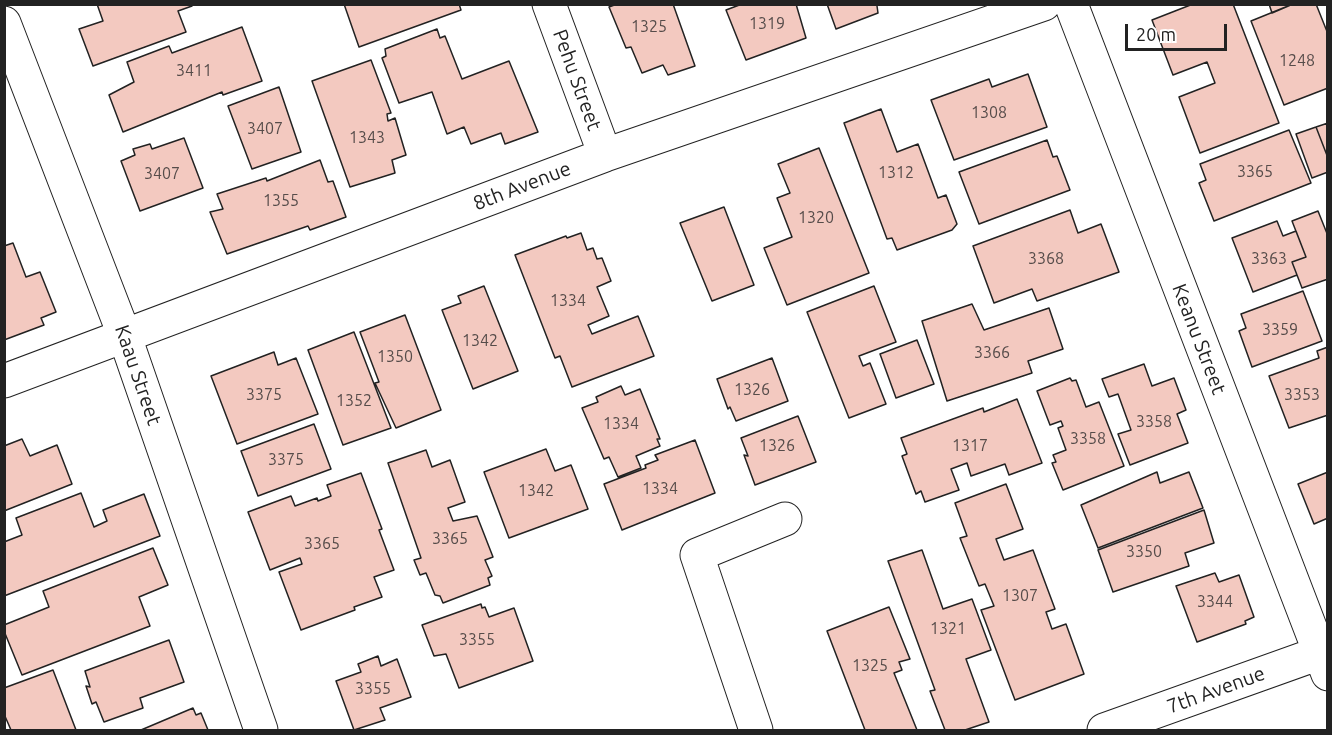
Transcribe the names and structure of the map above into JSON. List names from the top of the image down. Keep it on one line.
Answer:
{"streets":{"street":["Pehu Street","8th Avenue","Keanu Street","Kaau Street","7th Avenue"]},"crossings":[["Pehu Street","8th Avenue"],["8th Avenue","Kaau Street"],["Keanu Street","7th Avenue"]],"house_numbers":["1319","1325","1248","3411","1308","3407","1343","3365","1312","3407","1355","1320","3368","3363","1334","3359","1342","3366","1350","1326","3375","3353","1352","3358","1334","3358","1326","1317","3375","1334","1342","3365","3365","3350","1307","3344","1321","3355","1325","3355"],"scale_bar":"20 m"}
